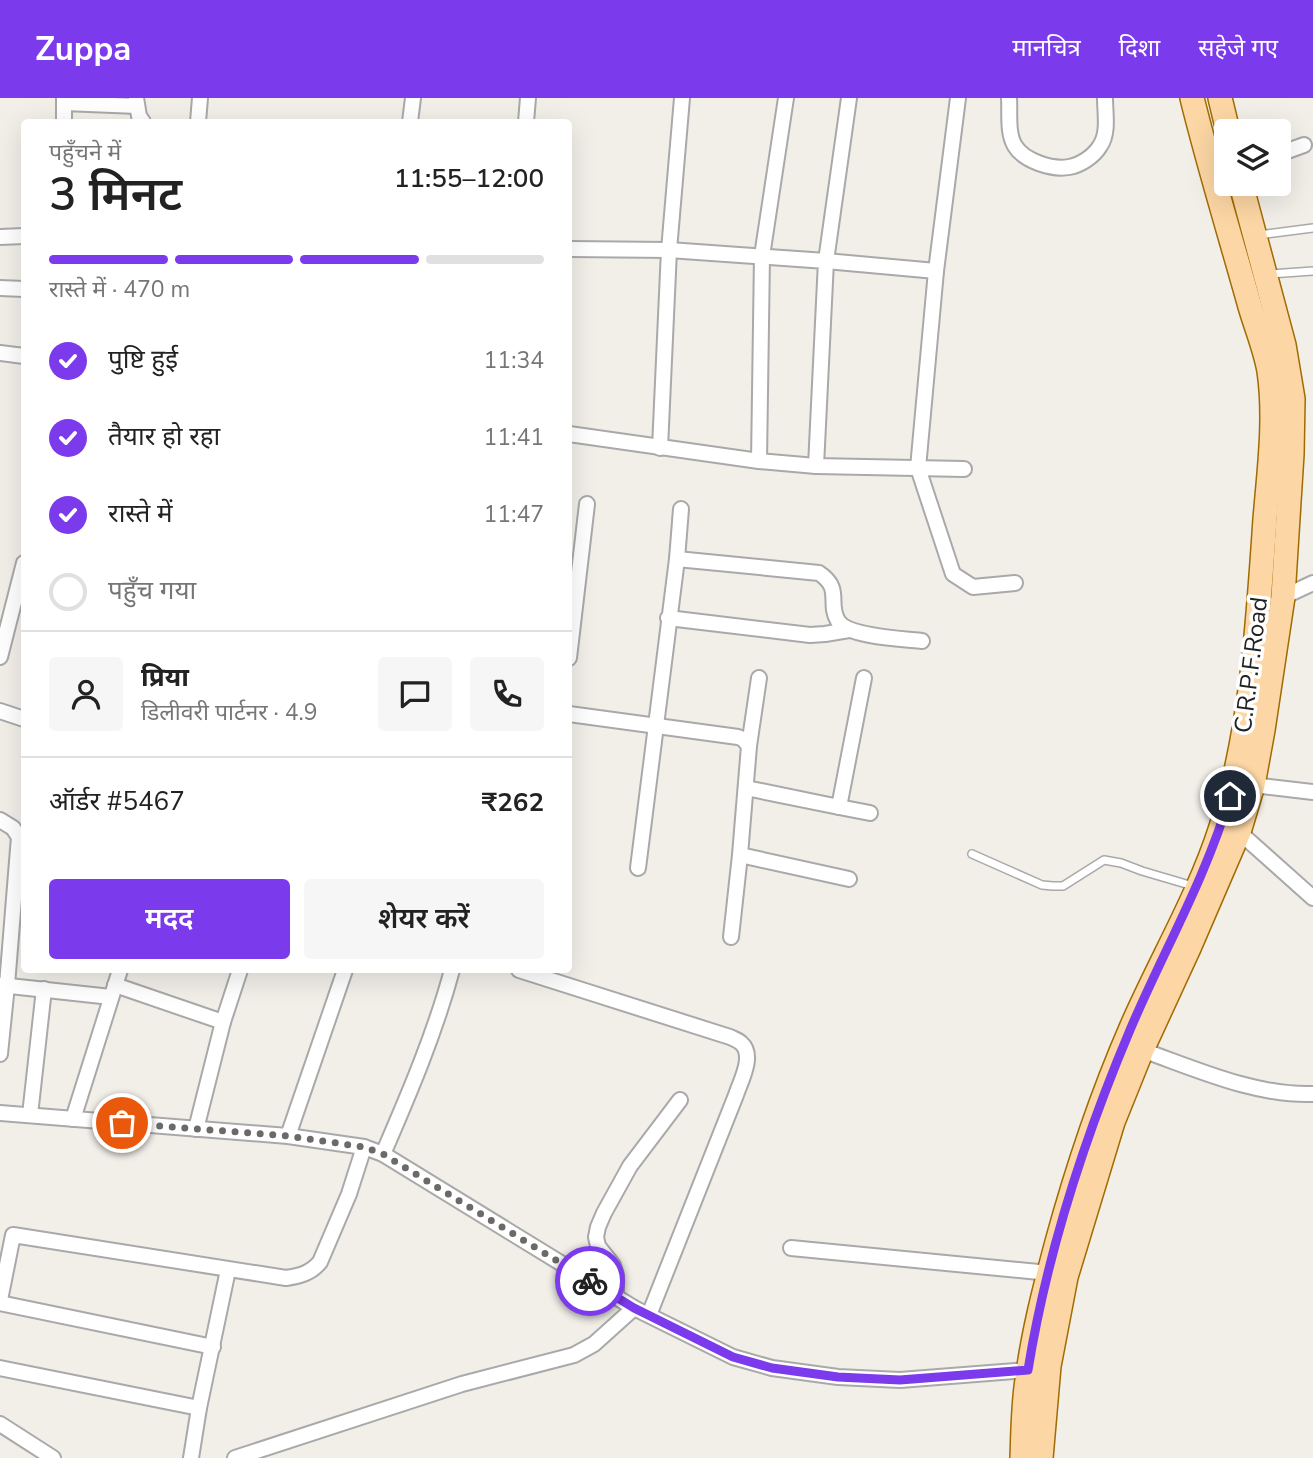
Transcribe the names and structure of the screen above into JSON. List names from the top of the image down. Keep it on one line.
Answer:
{"streets":{"main road":["C.R.P.F.Road"]},"page":{"header":"Zuppa","nav":["मानचित्र","दिशा","सहेजे गए"],"heading":["3 मिनट","पहुँचने में","11:55–12:00"],"panel":["प्रिया","डिलीवरी पार्टनर · 4.9","ऑर्डर #5467","₹262"],"bar":"रास्ते में · 470 m","list":[["पुष्टि हुई","11:34"],["तैयार हो रहा","11:41"],["रास्ते में","11:47"],"पहुँच गया"],"buttons":["मदद","शेयर करें"]}}
